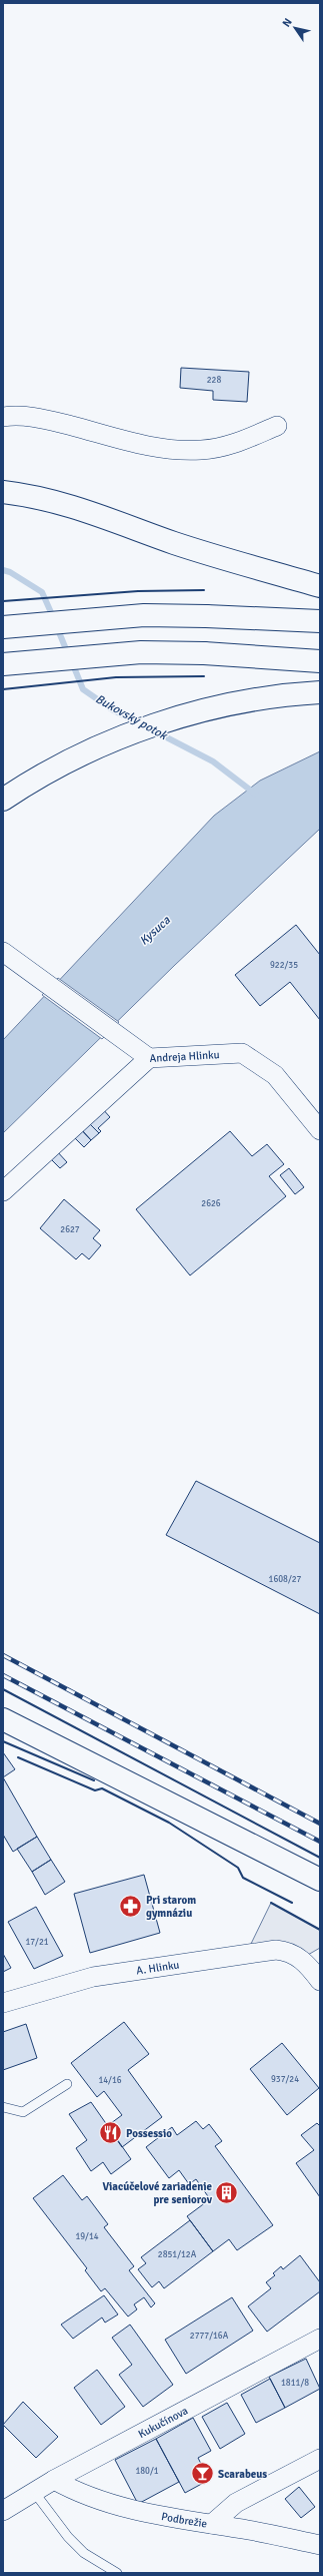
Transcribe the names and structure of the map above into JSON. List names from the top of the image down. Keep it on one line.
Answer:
{"streets":{"street":["Andreja Hlinku","A. Hlinku","Kukučínova","Podbrežie"]},"crossings":[["Kukučínova","Podbrežie"]],"water":["Bukovský potok","Kysuca"],"places":{"pharmacy":["Pri starom gymnáziu"],"restaurant":["Possessio"],"building":["Viacúčelové zariadenie pre seniorov"],"bar":["Scarabeus"]},"house_numbers":["228","922/35","2626","2627","1608/27","17/21","937/24","14/16","19/14","2851/12A","2777/16A","1811/8","180/1"],"north":"top left"}
